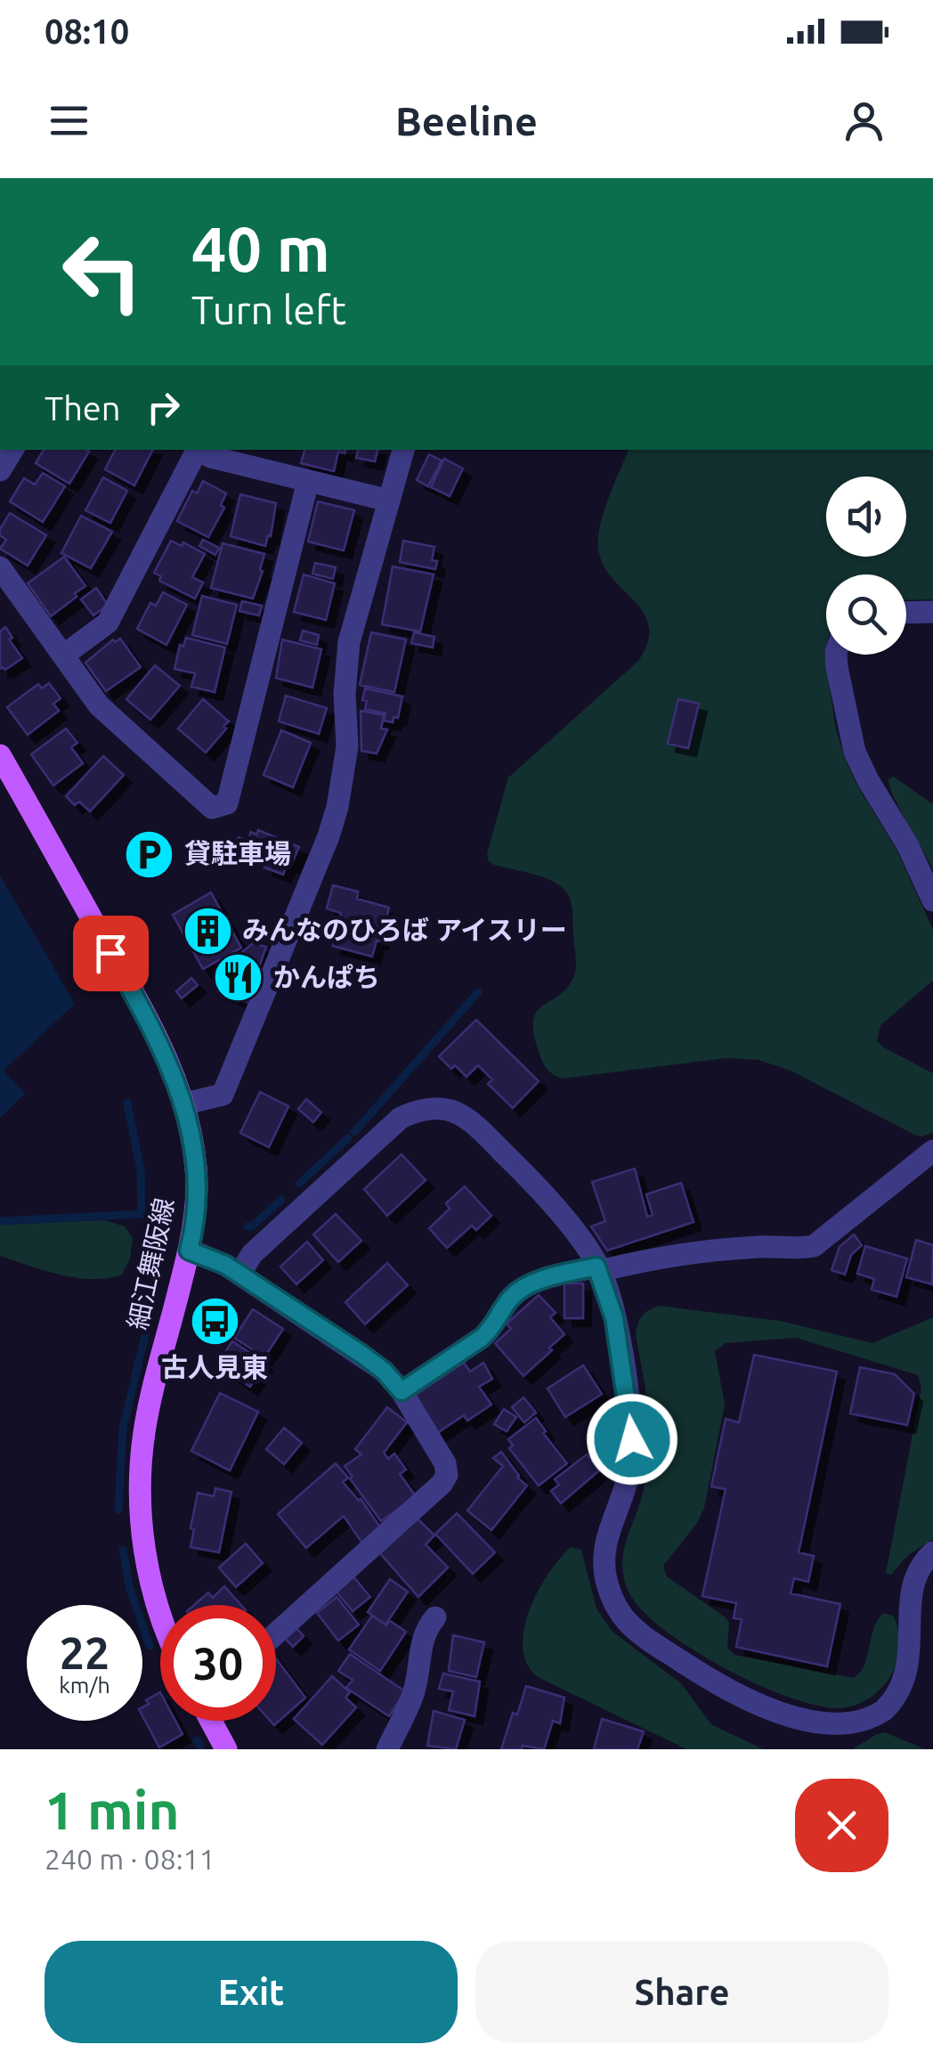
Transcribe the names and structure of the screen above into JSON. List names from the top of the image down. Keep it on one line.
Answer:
{"streets":{"main road":["細江舞阪線"]},"places":{"parking":["貸駐車場"],"building":["みんなのひろば アイスリー"],"restaurant":["かんぱち"],"bus stop":["古人見東"]},"page":{"status":"08:10","header":"Beeline","turn":["40 m","Turn left"],"then":"Then","speed":"22 km/h","limit":"30","heading":["1 min","240 m · 08:11"],"buttons":["Exit","Share"]}}
